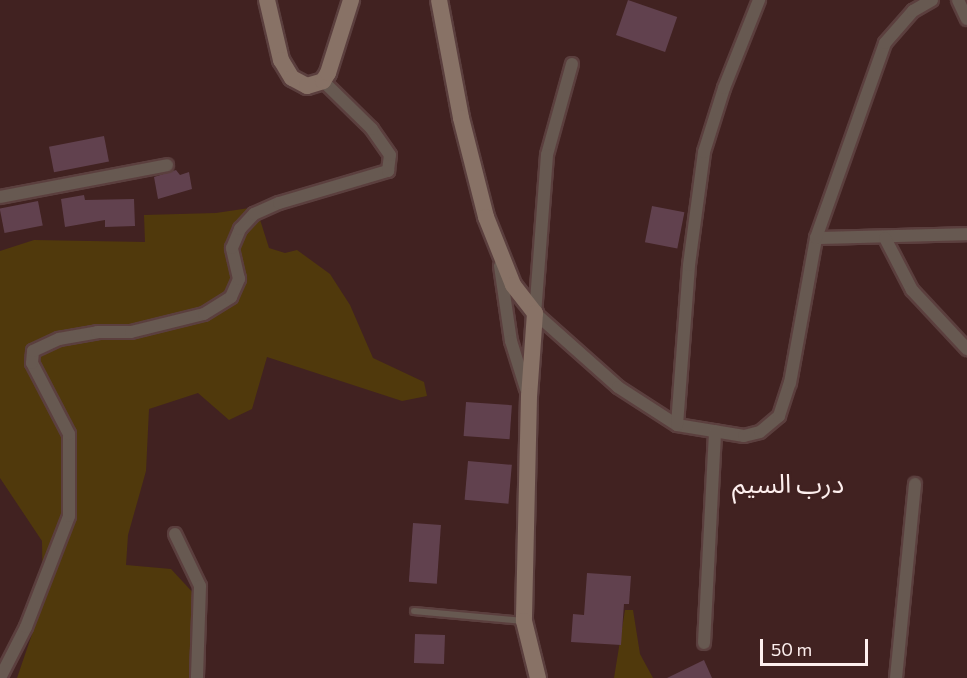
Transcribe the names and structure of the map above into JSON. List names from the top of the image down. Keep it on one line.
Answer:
{"districts":["درب السيم"],"scale_bar":"50 m"}
